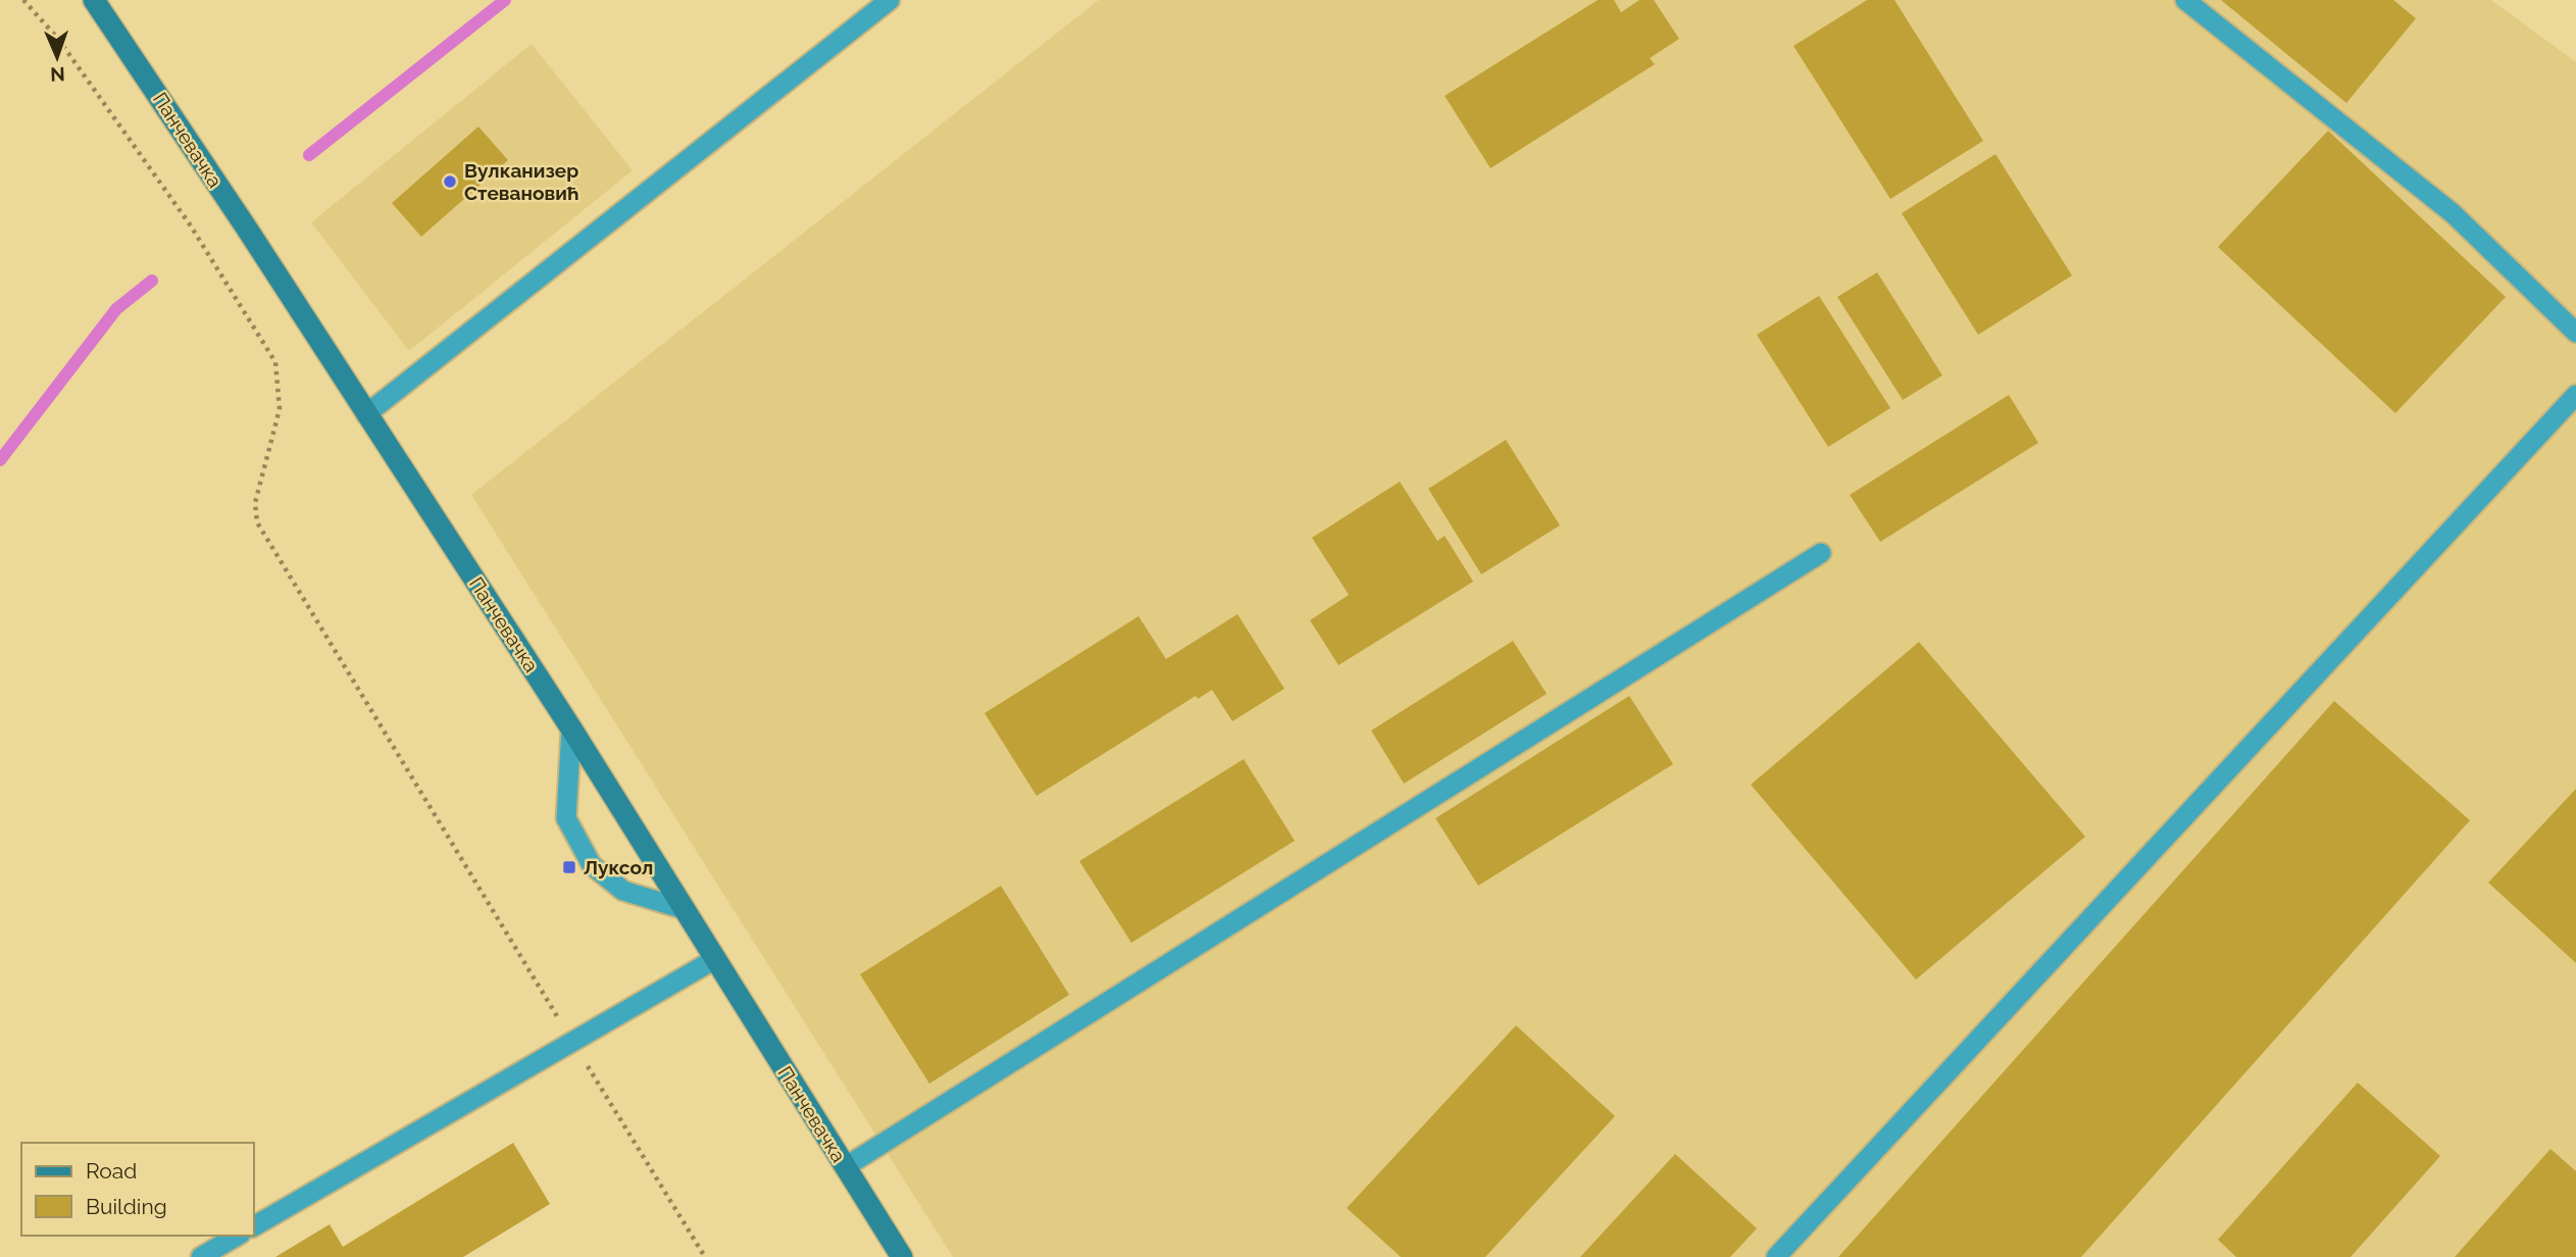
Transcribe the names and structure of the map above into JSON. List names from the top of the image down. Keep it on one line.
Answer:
{"streets":{"street":["Панчевачка"]},"places":{"other":["Вулканизер Стевановић"],"transit":["Луксол"]},"legend":["Road","Building"],"north":"bottom"}
